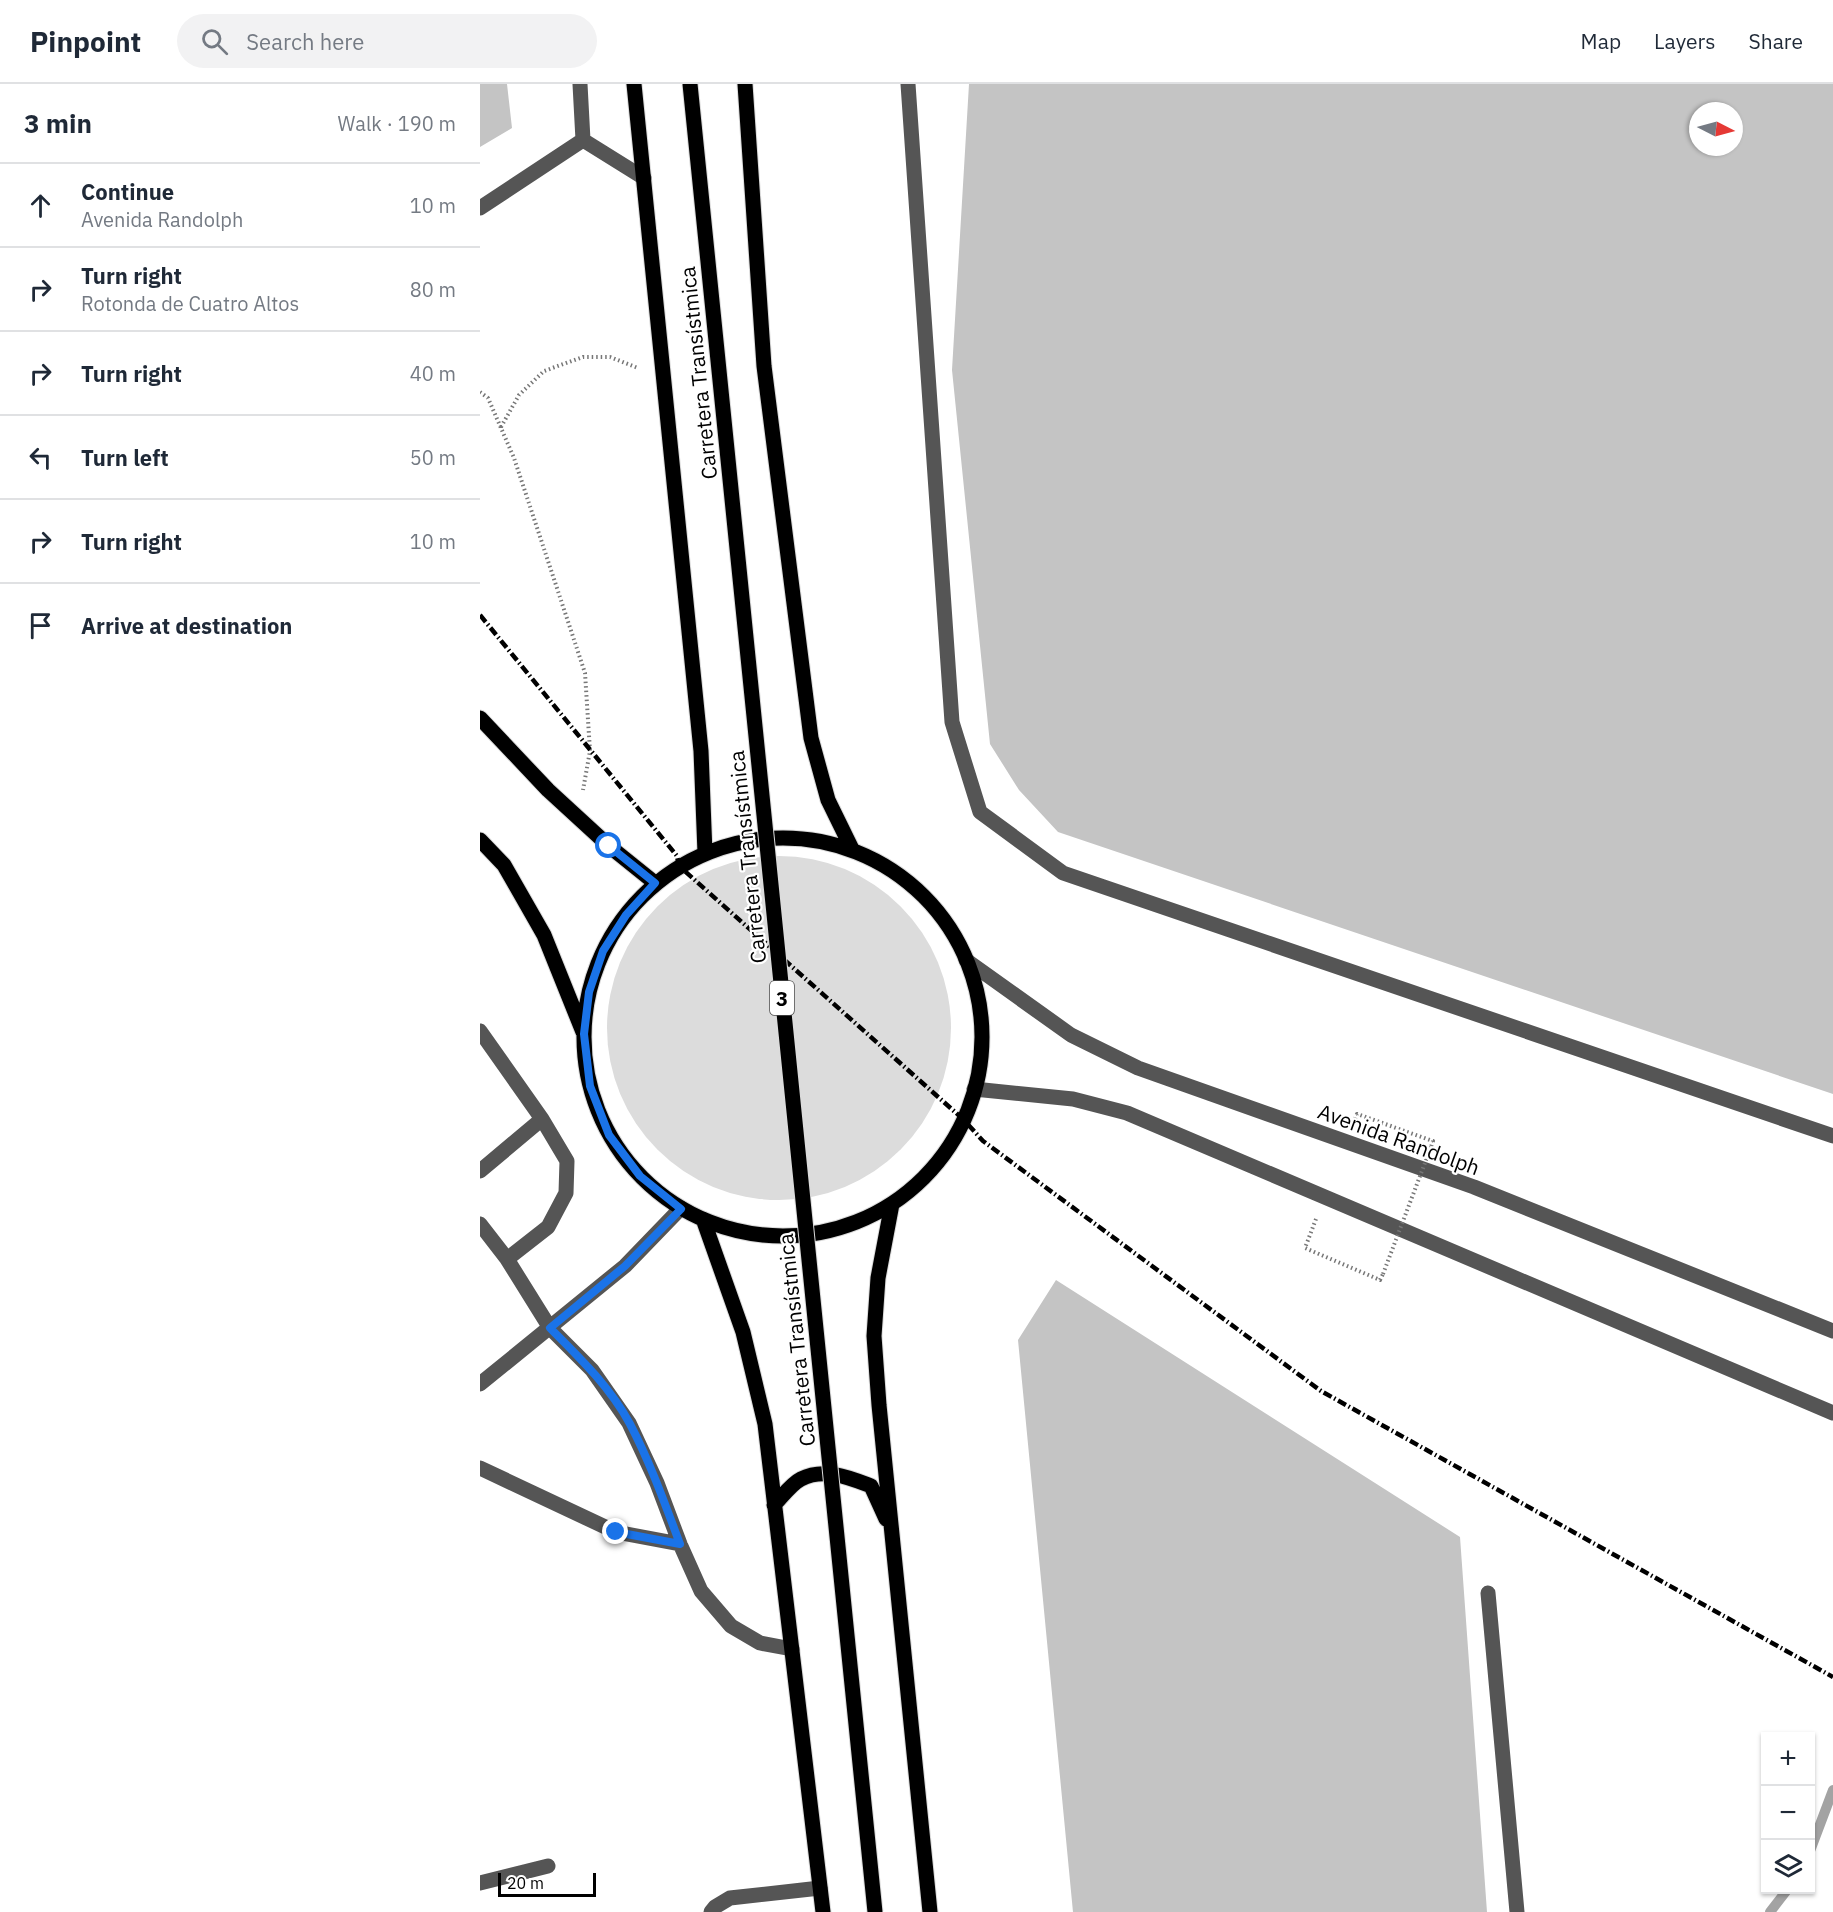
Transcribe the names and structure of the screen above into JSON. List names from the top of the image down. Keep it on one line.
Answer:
{"streets":{"main road":["Carretera Transístmica","3"],"street":["Avenida Randolph"]},"scale_bar":"20 m","north":"right","page":{"header":"Pinpoint","search":"Search here","nav":["Map","Layers","Share"],"heading":["3 min","Walk · 190 m"],"list":[["Continue","Avenida Randolph","10 m"],["Turn right","Rotonda de Cuatro Altos","80 m"],["Turn right","40 m"],["Turn left","50 m"],["Turn right","10 m"],"Arrive at destination"],"map_buttons":["+","−"],"scale":"20 m"}}
